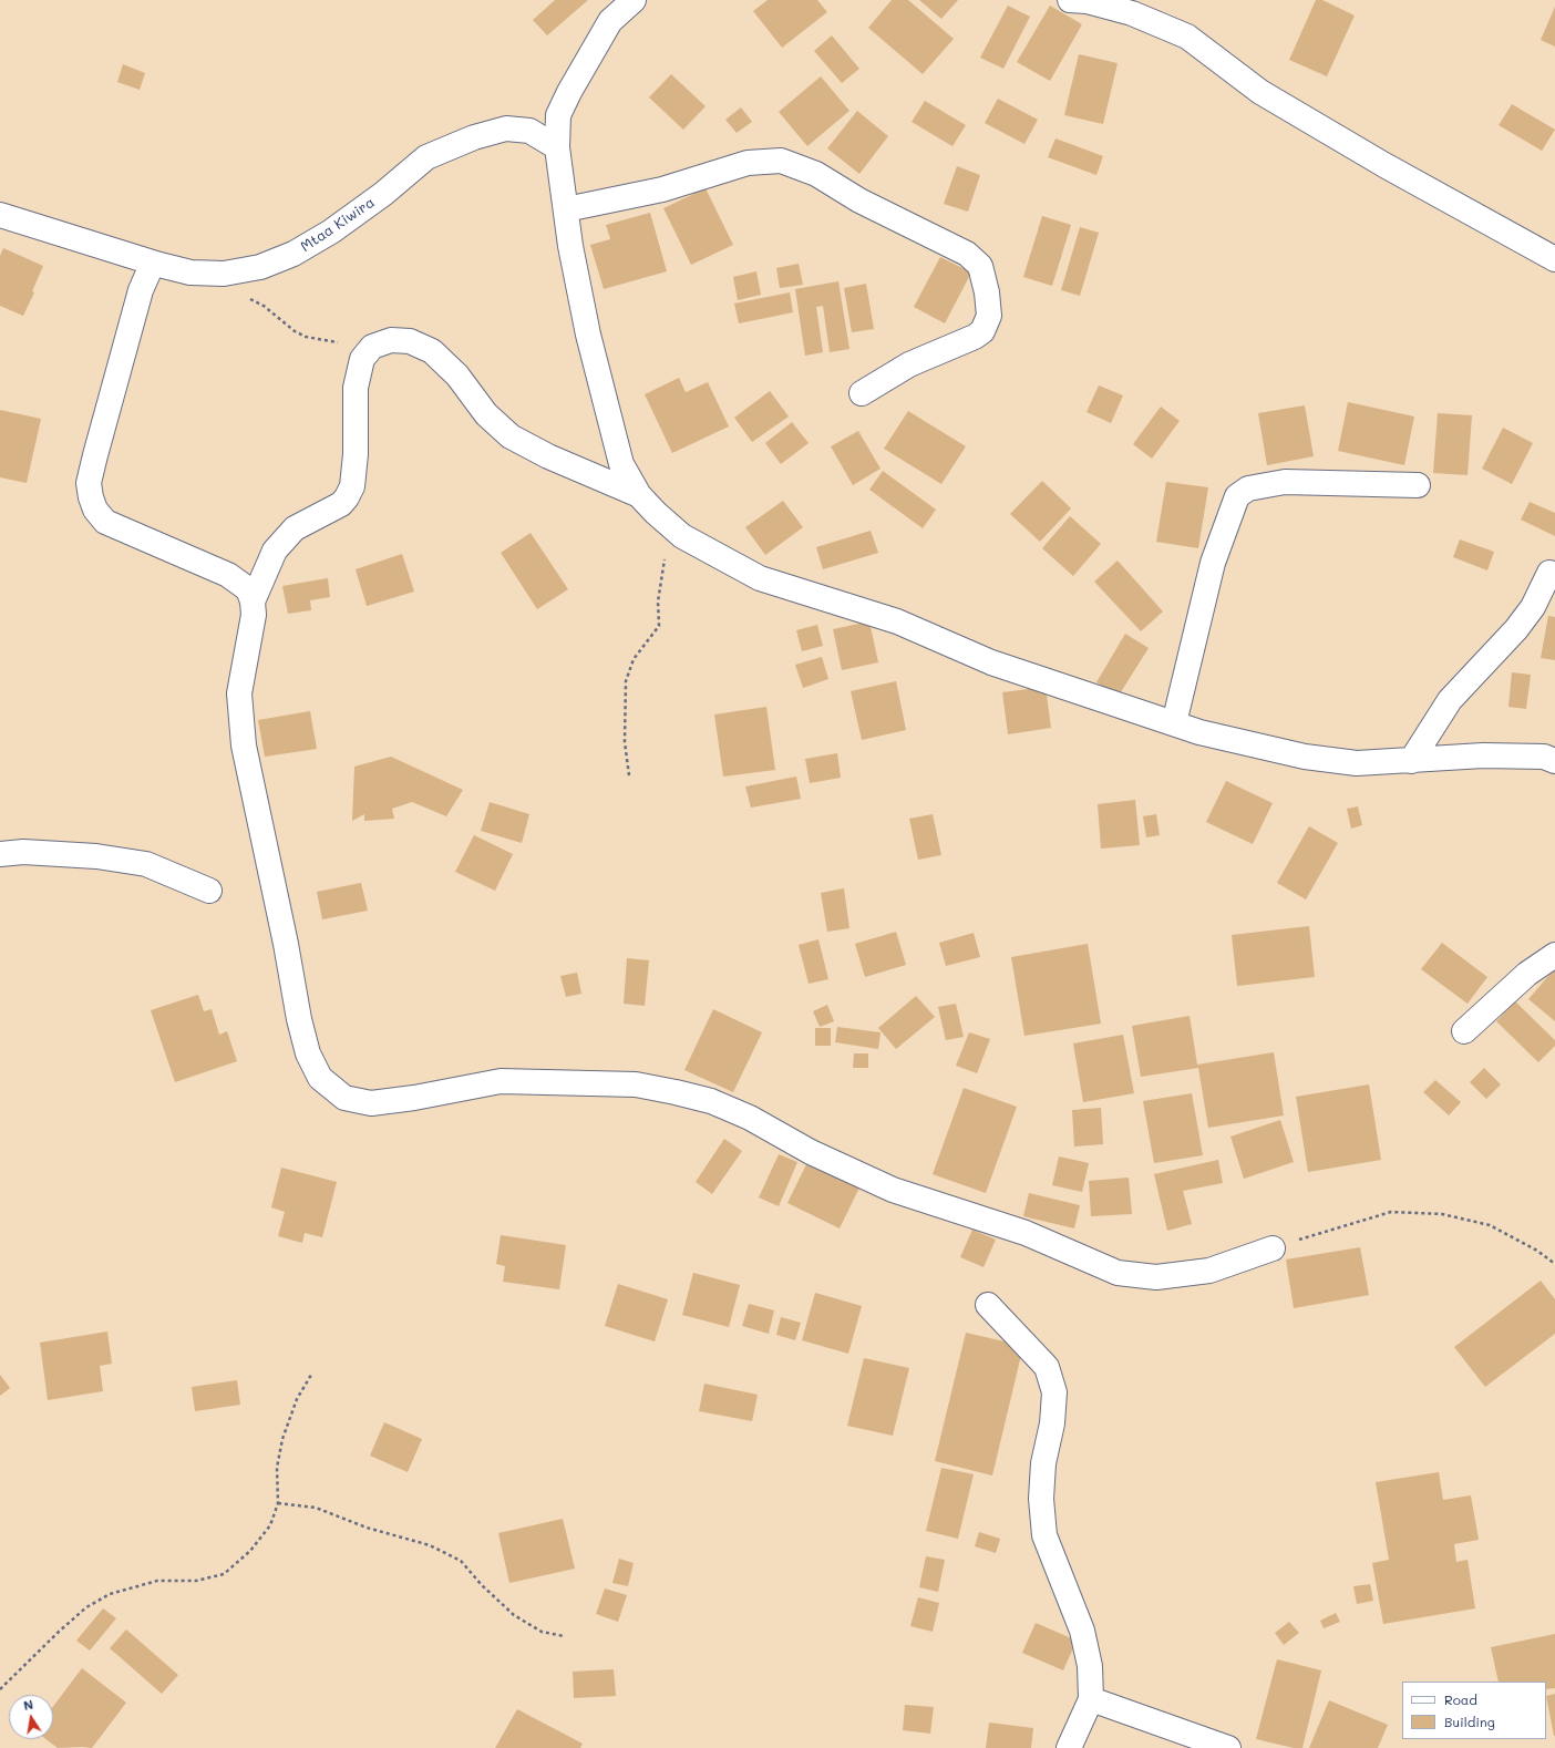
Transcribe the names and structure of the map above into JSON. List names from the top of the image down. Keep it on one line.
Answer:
{"streets":{"street":["Mtaa Kiwira"]},"legend":["Road","Building"],"north":"top"}
